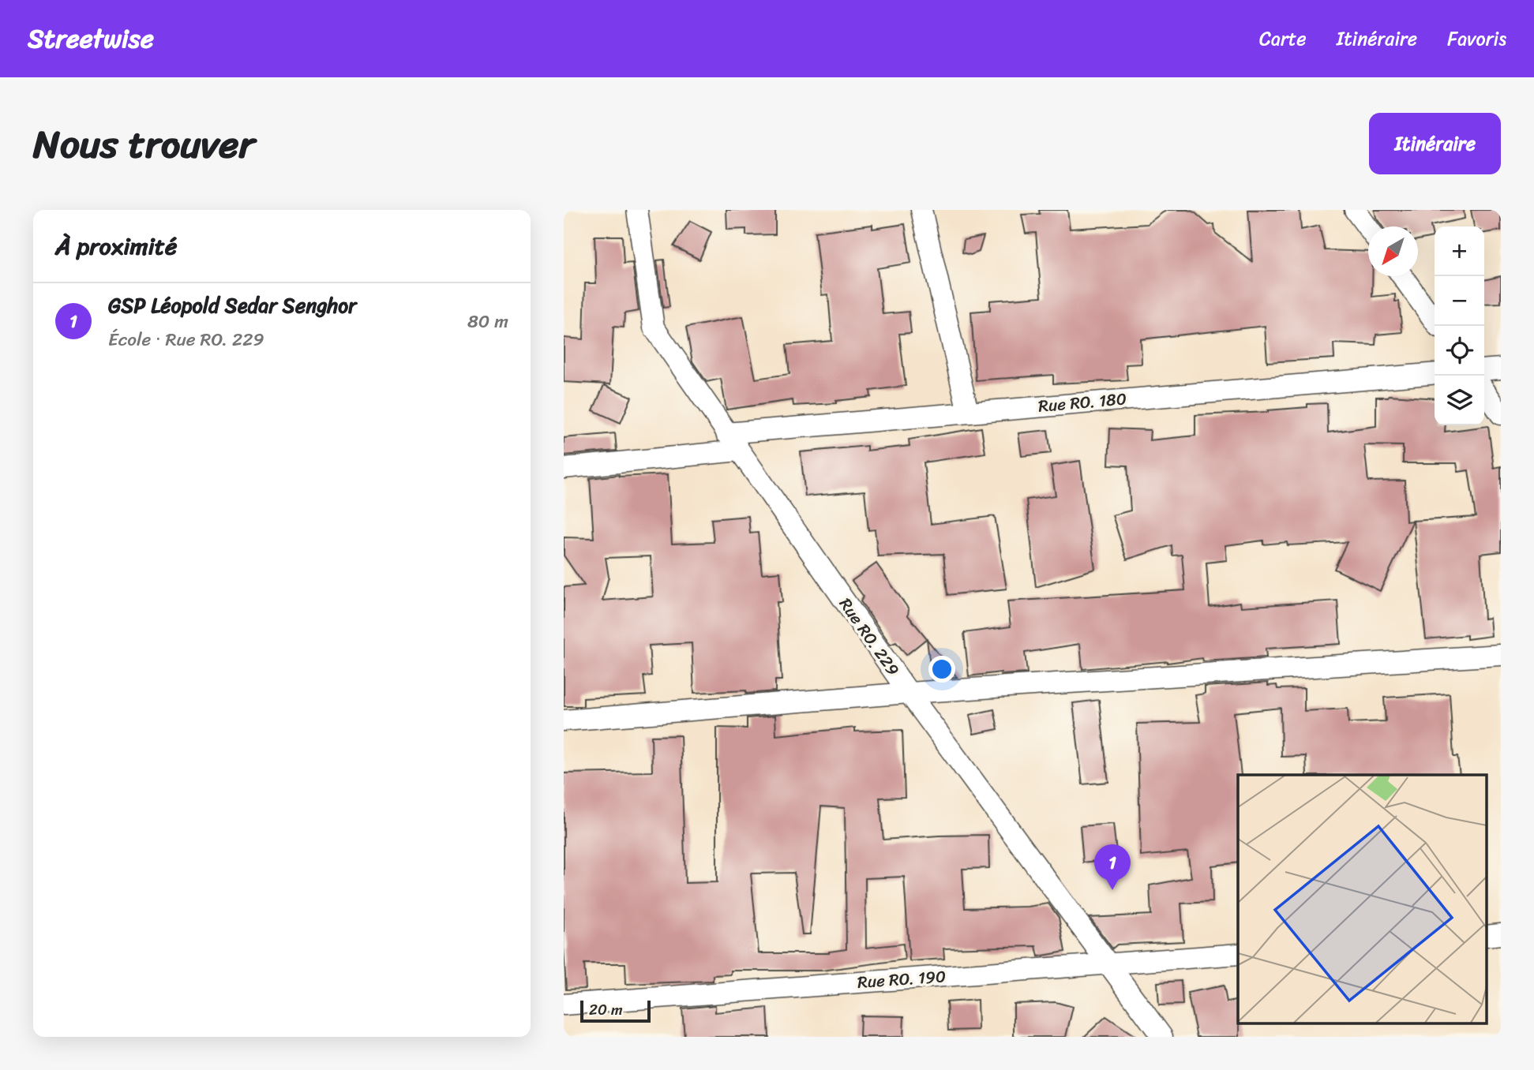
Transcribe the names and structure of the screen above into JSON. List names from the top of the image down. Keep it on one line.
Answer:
{"streets":{"street":["Rue RO. 180","Rue RO. 229","Rue RO. 190"]},"crossings":[["Rue RO. 180","Rue RO. 229"],["Rue RO. 229","Rue RO. 190"]],"scale_bar":"20 m","north":"bottom left","page":{"header":"Streetwise","nav":["Carte","Itinéraire","Favoris"],"title":"Nous trouver","buttons":"Itinéraire","heading":"À proximité","map_buttons":["+","−"],"list":[{"mark":"1","name":"GSP Léopold Sedar Senghor","note":"École · Rue RO. 229","value":"80 m"}],"pins":"1","scale":"20 m"}}
